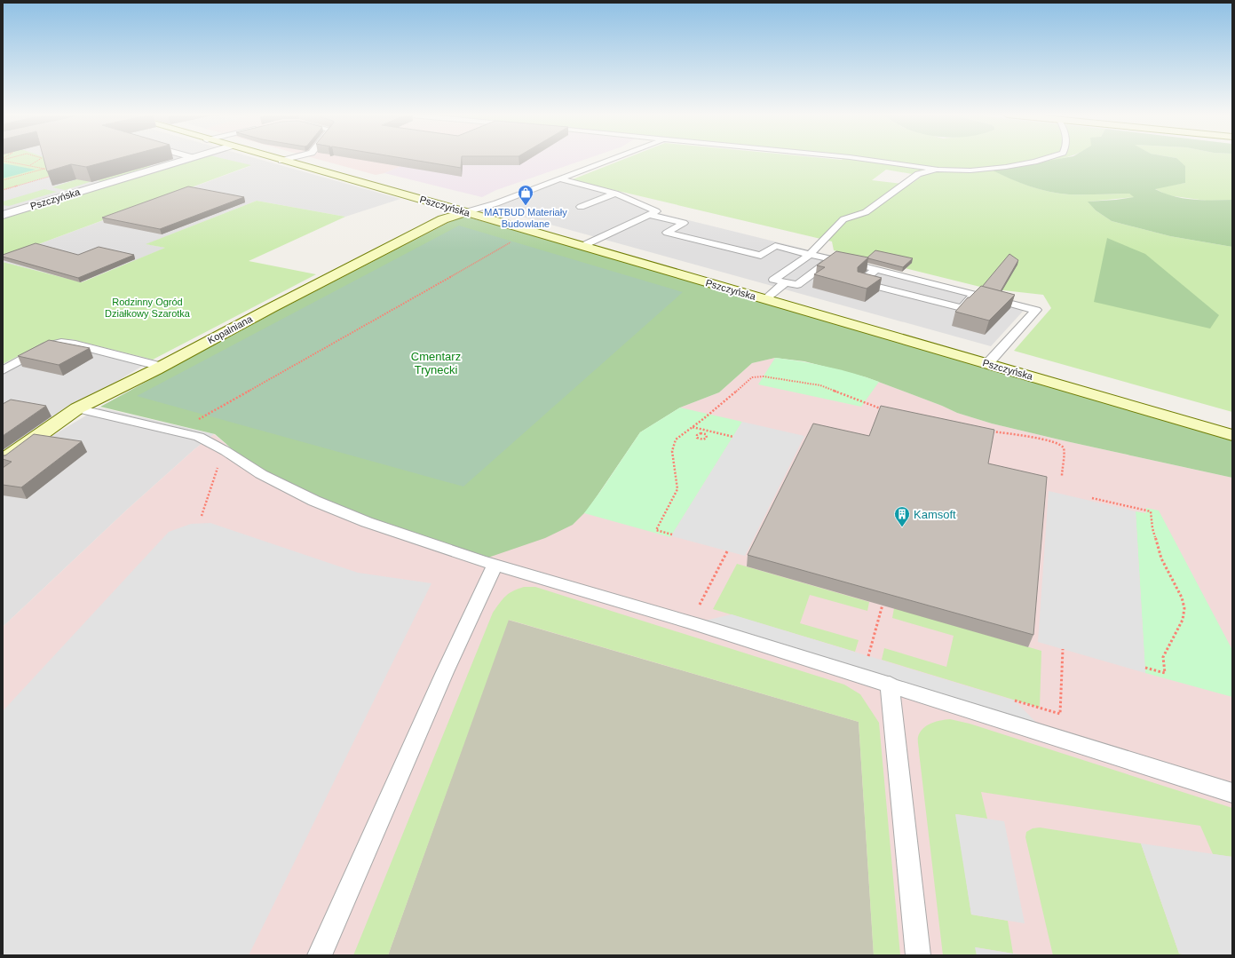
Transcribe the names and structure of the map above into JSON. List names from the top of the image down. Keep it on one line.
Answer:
{"streets":{"main road":["Pszczyńska","Kopalniana"]},"crossings":[["Pszczyńska","Kopalniana"]],"parks":["Rodzinny Ogród Działkowy Szarotka","Cmentarz Trynecki"],"places":{"shop":["MATBUD Materiały Budowlane"],"building":["Kamsoft"]}}
